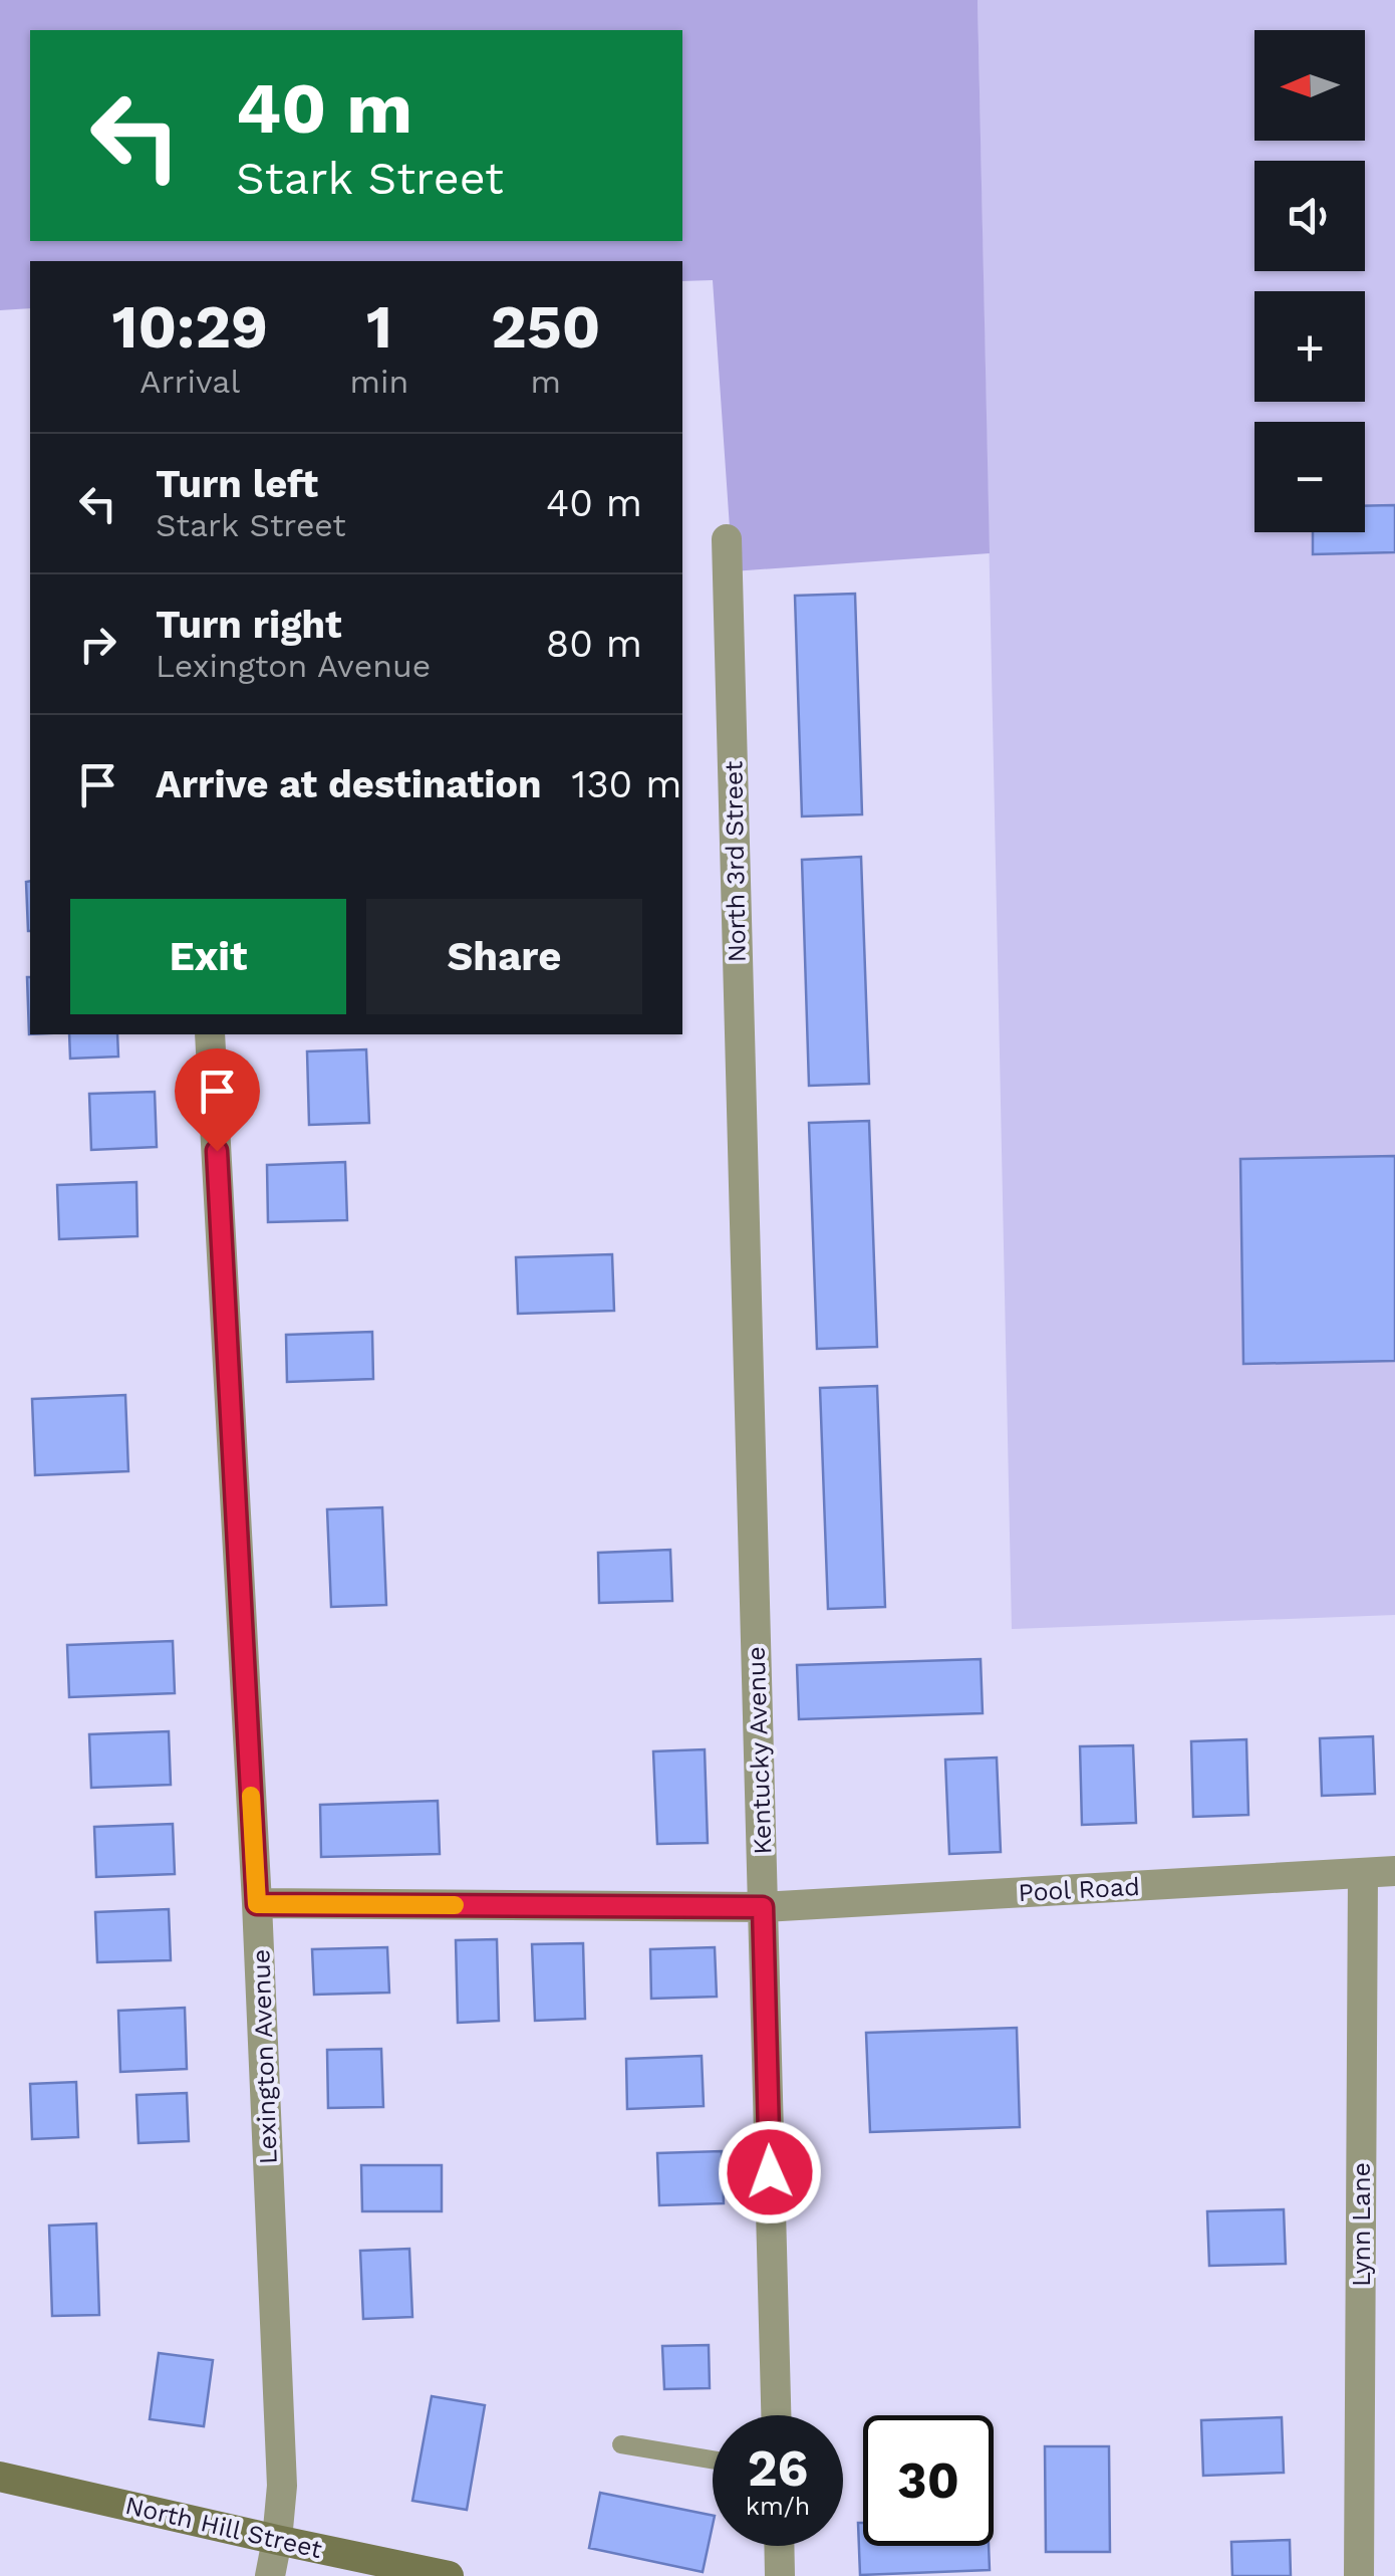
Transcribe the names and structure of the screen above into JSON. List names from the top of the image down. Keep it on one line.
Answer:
{"streets":{"street":["North 3rd Street","Kentucky Avenue","Pool Road","Lexington Avenue","Lynn Lane","North Hill Street"]},"crossings":[["North 3rd Street","Kentucky Avenue"],["Kentucky Avenue","Pool Road"],["Pool Road","Lexington Avenue"],["Pool Road","Lynn Lane"],["Lexington Avenue","North Hill Street"]],"north":"left","page":{"map_buttons":["+","−"],"turn":["40 m","Stark Street"],"eta":["10:29","Arrival","1","min","250","m"],"list":[{"name":"Turn left","note":"Stark Street","value":"40 m"},{"name":"Turn right","note":"Lexington Avenue","value":"80 m"},{"name":"Arrive at destination","value":"130 m"}],"buttons":["Exit","Share"],"speed":"26 km/h","limit":"30"}}
